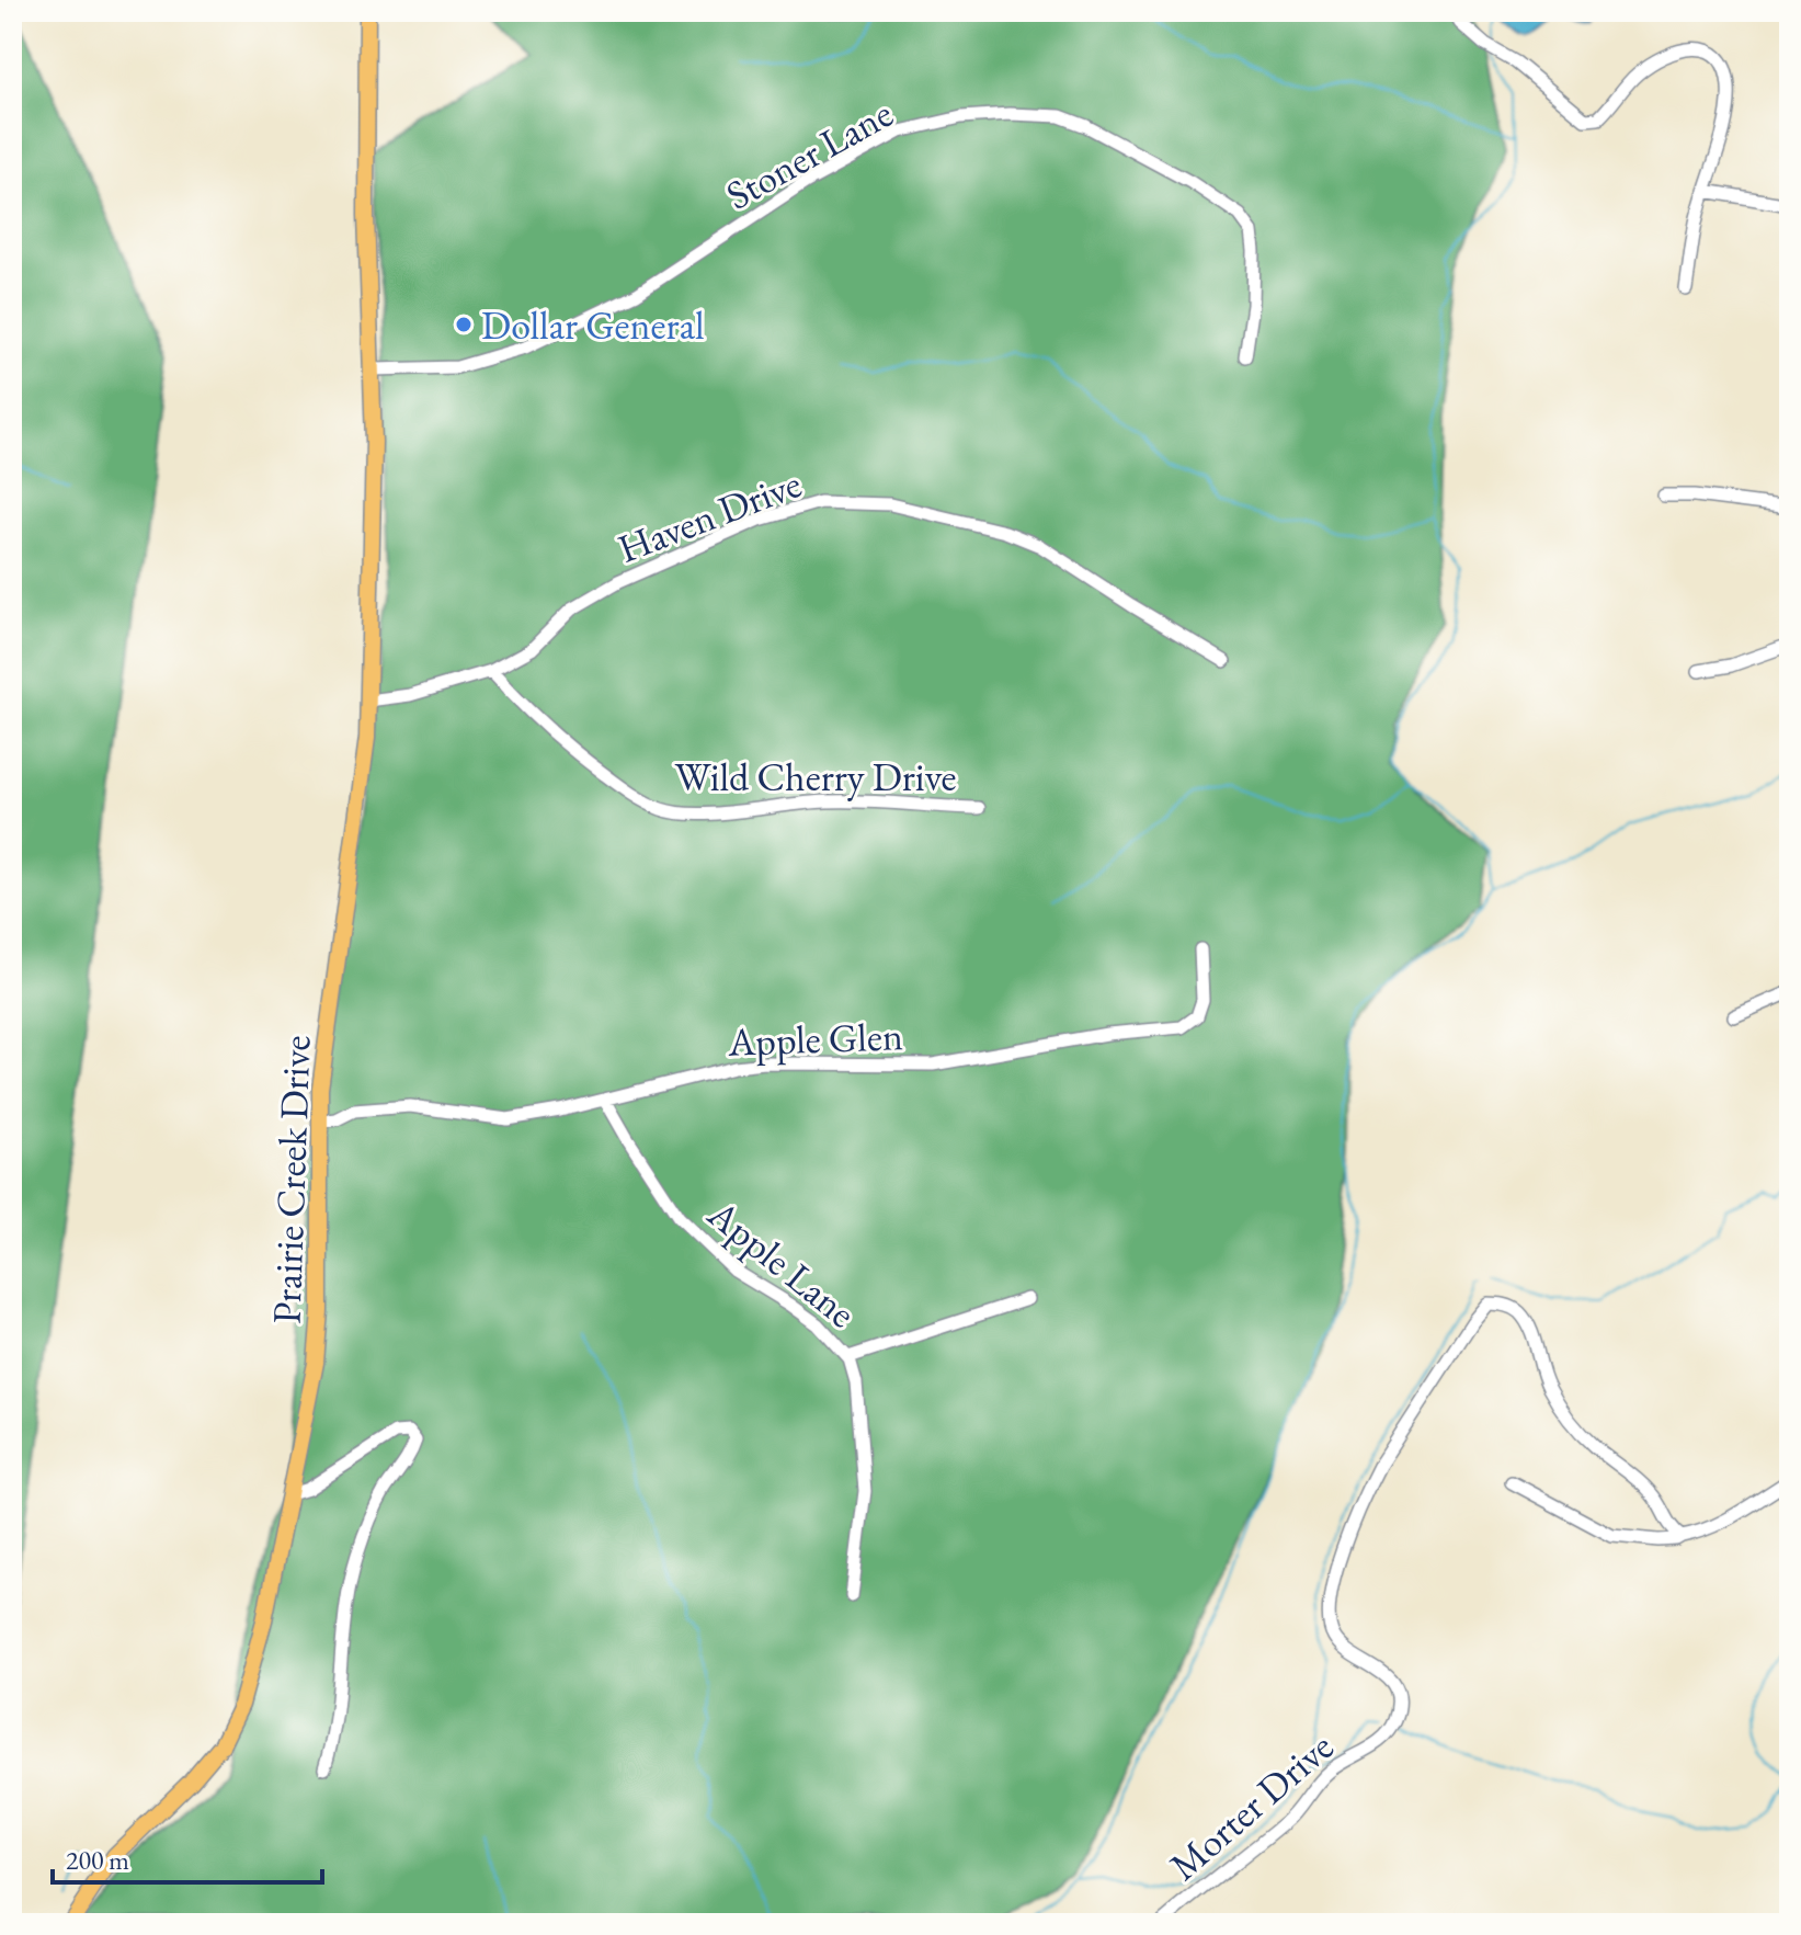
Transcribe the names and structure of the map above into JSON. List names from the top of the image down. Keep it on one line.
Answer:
{"streets":{"main road":["Prairie Creek Drive"],"street":["Stoner Lane","Haven Drive","Wild Cherry Drive","Apple Glen","Apple Lane","Morter Drive"]},"crossings":[["Stoner Lane","Prairie Creek Drive"],["Haven Drive","Wild Cherry Drive"],["Haven Drive","Prairie Creek Drive"],["Apple Glen","Prairie Creek Drive"],["Apple Glen","Apple Lane"]],"places":["Dollar General"],"scale_bar":"200 m"}
